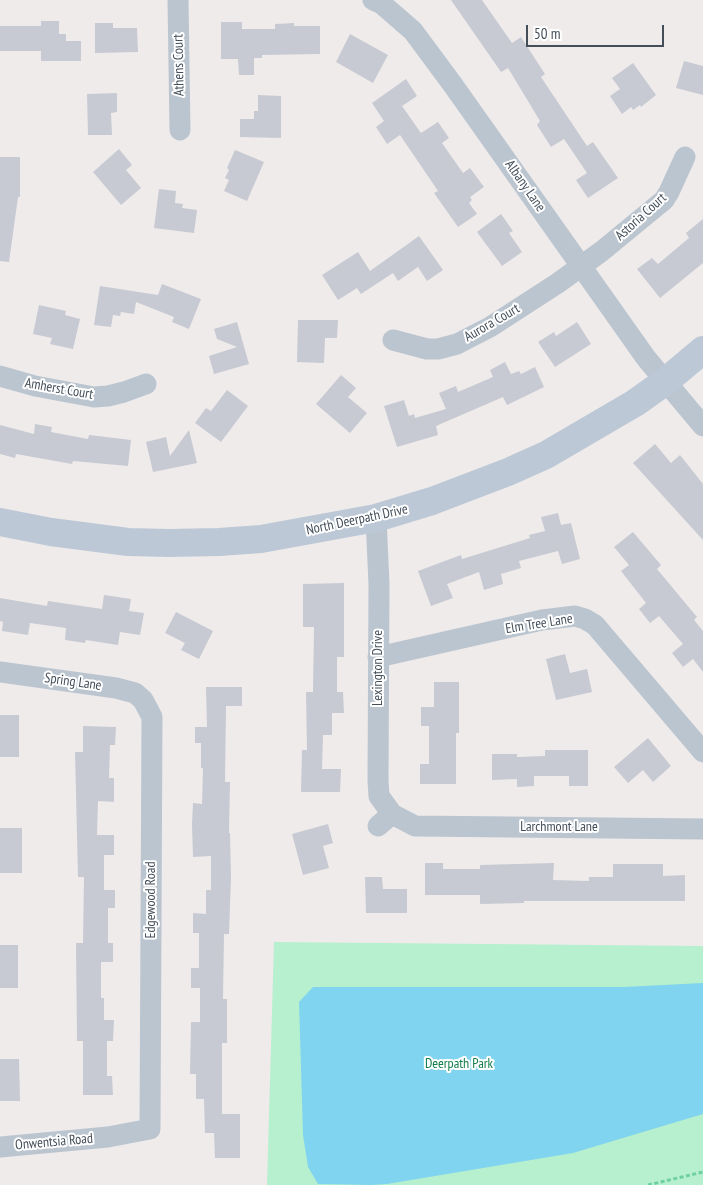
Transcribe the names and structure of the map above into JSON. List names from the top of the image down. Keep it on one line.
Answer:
{"streets":{"street":["Athens Court","Albany Lane","Astoria Court","Aurora Court","Amherst Court","North Deerpath Drive","Elm Tree Lane","Lexington Drive","Spring Lane","Larchmont Lane","Edgewood Road","Onwentsia Road"]},"crossings":[["Albany Lane","Astoria Court"],["Albany Lane","Aurora Court"],["Albany Lane","North Deerpath Drive"],["Astoria Court","Aurora Court"],["North Deerpath Drive","Lexington Drive"],["Elm Tree Lane","Lexington Drive"],["Lexington Drive","Larchmont Lane"],["Spring Lane","Edgewood Road"],["Edgewood Road","Onwentsia Road"]],"parks":["Deerpath Park"],"scale_bar":"50 m"}
